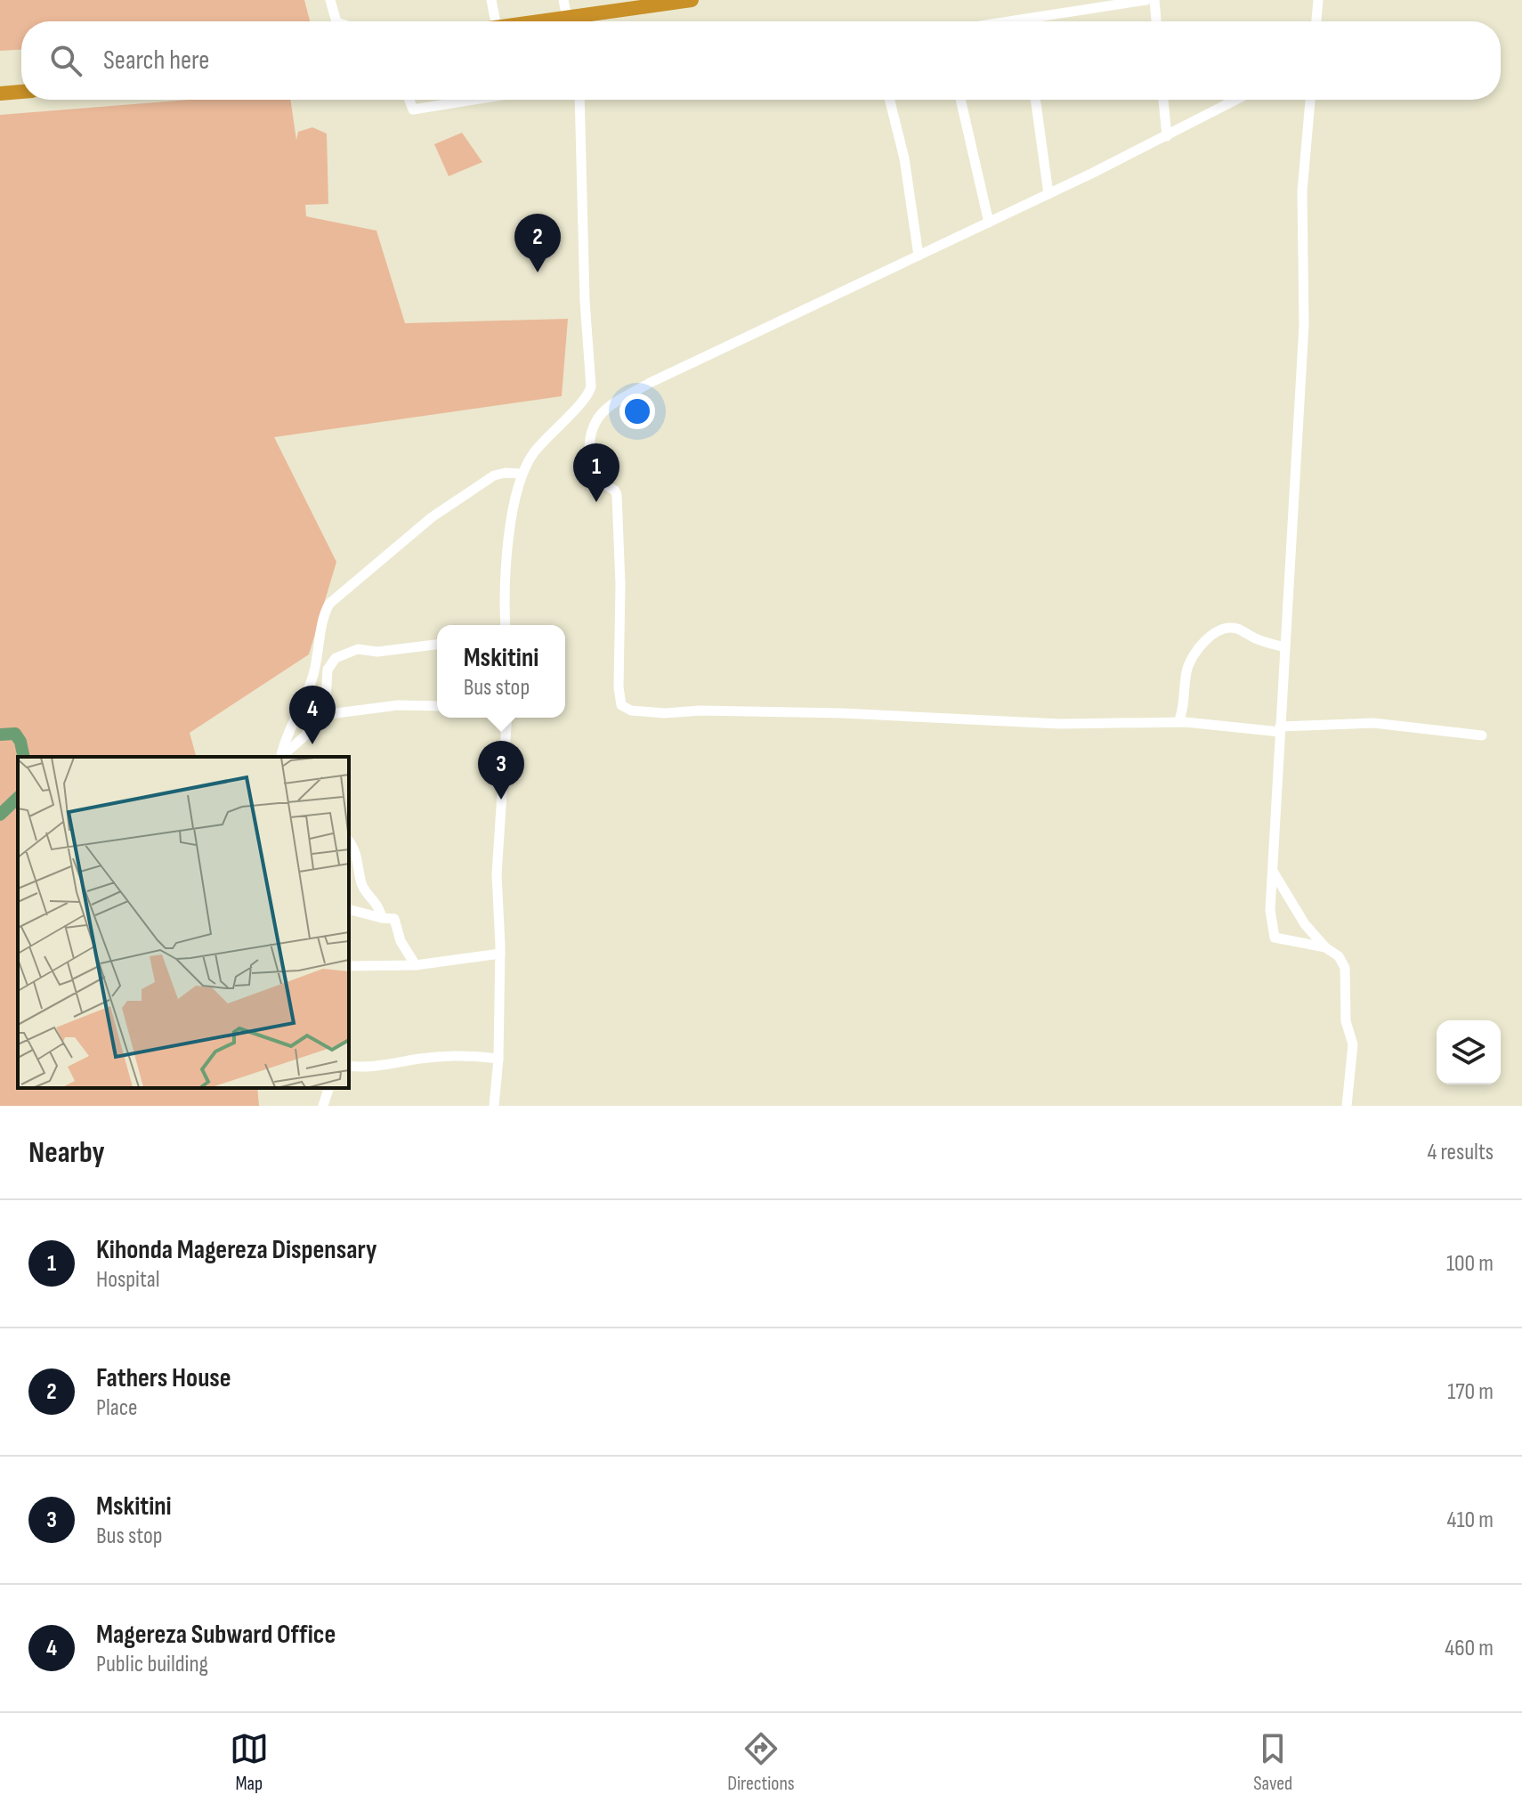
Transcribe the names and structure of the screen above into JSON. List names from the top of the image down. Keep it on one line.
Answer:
{"page":{"search":"Search here","pins":["2","1","4","3"],"popup":["Mskitini","Bus stop"],"heading":["Nearby","4 results"],"list":[{"mark":"1","name":"Kihonda Magereza Dispensary","note":"Hospital","value":"100 m"},{"mark":"2","name":"Fathers House","note":"Place","value":"170 m"},{"mark":"3","name":"Mskitini","note":"Bus stop","value":"410 m"},{"mark":"4","name":"Magereza Subward Office","note":"Public building","value":"460 m"}],"nav":["Map","Directions","Saved"]}}
